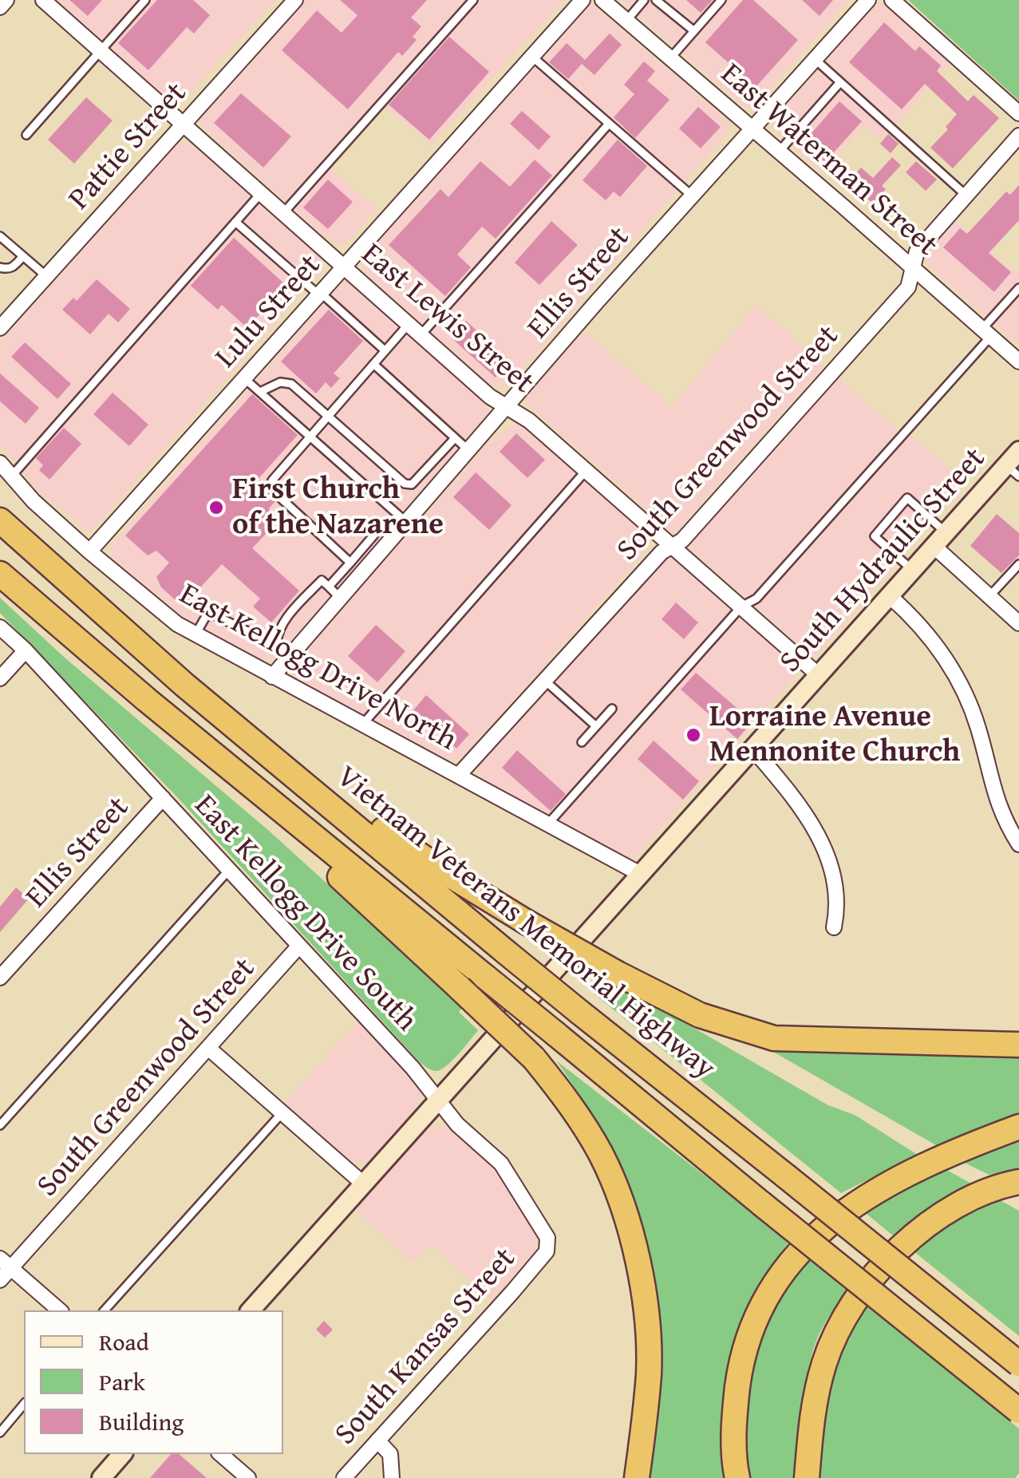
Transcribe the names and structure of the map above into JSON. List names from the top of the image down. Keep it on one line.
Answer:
{"streets":{"highway":["Vietnam Veterans Memorial Highway"],"street":["Pattie Street","East Waterman Street","Ellis Street","Lulu Street","East Lewis Street","South Greenwood Street","South Hydraulic Street","East Kellogg Drive North","East Kellogg Drive South","South Kansas Street"]},"crossings":[["Pattie Street","East Lewis Street"],["East Waterman Street","Ellis Street"],["East Waterman Street","South Greenwood Street"],["Ellis Street","East Lewis Street"],["Ellis Street","East Kellogg Drive North"],["Ellis Street","East Kellogg Drive South"],["Lulu Street","East Lewis Street"],["Lulu Street","East Kellogg Drive North"],["East Lewis Street","South Greenwood Street"],["East Lewis Street","South Hydraulic Street"],["South Greenwood Street","East Kellogg Drive North"],["South Greenwood Street","East Kellogg Drive South"],["South Hydraulic Street","East Kellogg Drive North"],["South Hydraulic Street","East Kellogg Drive South"],["East Kellogg Drive South","South Kansas Street"]],"places":["First Church of the Nazarene","Lorraine Avenue Mennonite Church"],"legend":["Road","Park","Building"]}
